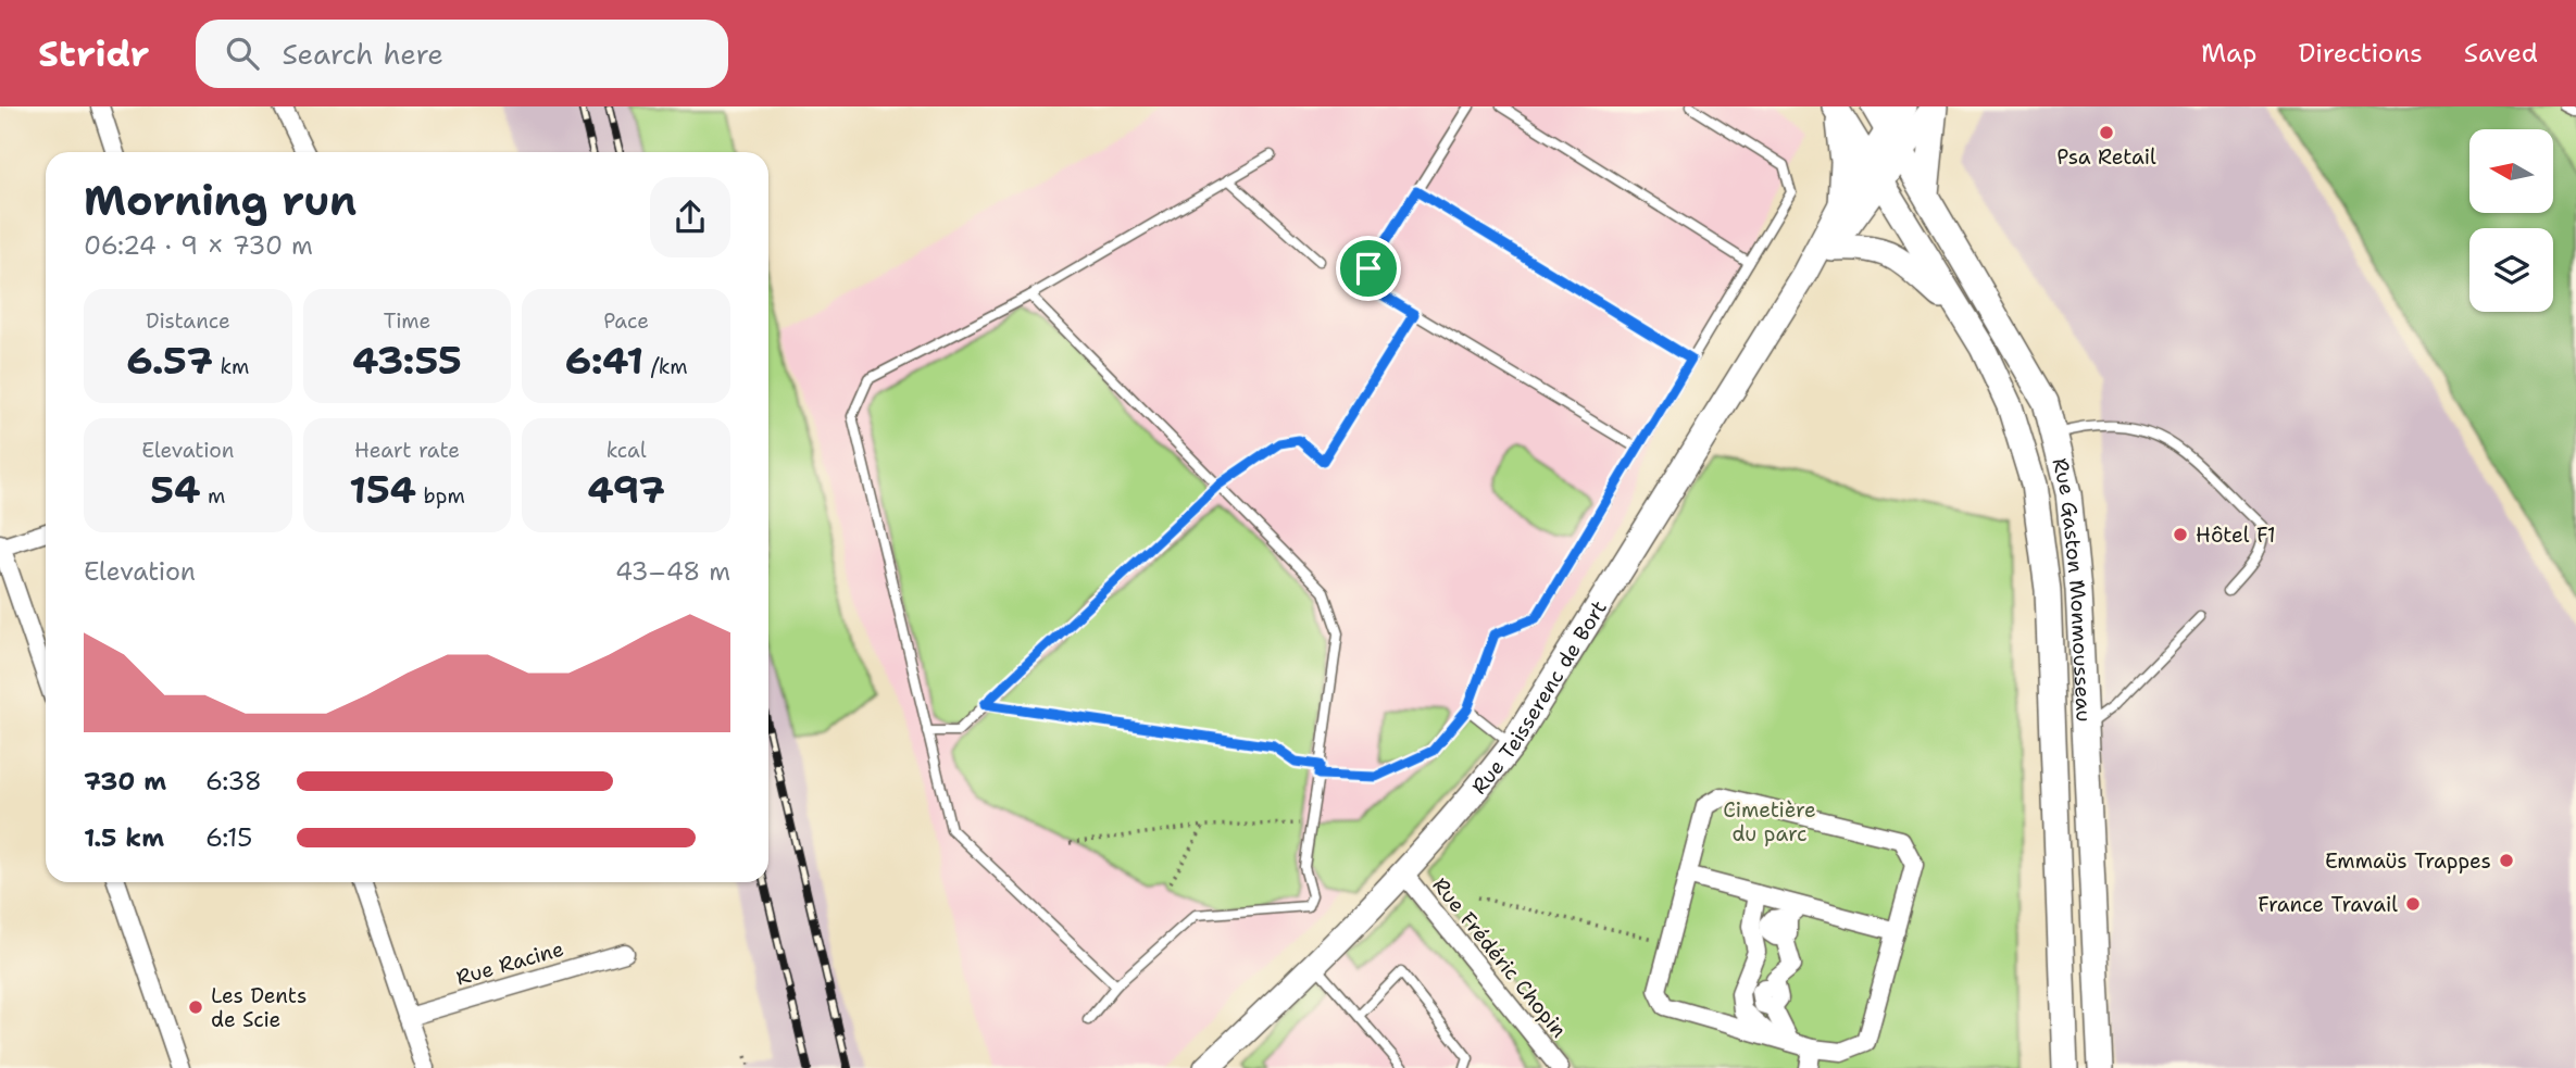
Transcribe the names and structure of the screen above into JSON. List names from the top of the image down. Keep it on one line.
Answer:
{"streets":{"main road":["Rue Gaston Monmousseau","Rue Teisserenc de Bort"],"street":["Rue Frédéric Chopin","Rue Racine"]},"crossings":[["Rue Gaston Monmousseau","Rue Teisserenc de Bort"],["Rue Teisserenc de Bort","Rue Frédéric Chopin"]],"parks":["Cimetière du parc"],"places":["Psa Retail","Hôtel F1","Emmaüs Trappes","France Travail","Les Dents de Scie"],"north":"left","page":{"header":"Stridr","search":"Search here","nav":["Map","Directions","Saved"],"heading":["Morning run","06:24 · 9 × 730 m"],"stats":[["Distance","6.57 km"],["Time","43:55"],["Pace","6:41 /km"],["Elevation","54 m"],["Heart rate","154 bpm"],["kcal","497"]],"chart":["Elevation","43–48 m"],"list":[{"name":"730 m","note":"6:38"},{"name":"1.5 km","note":"6:15"}]}}
